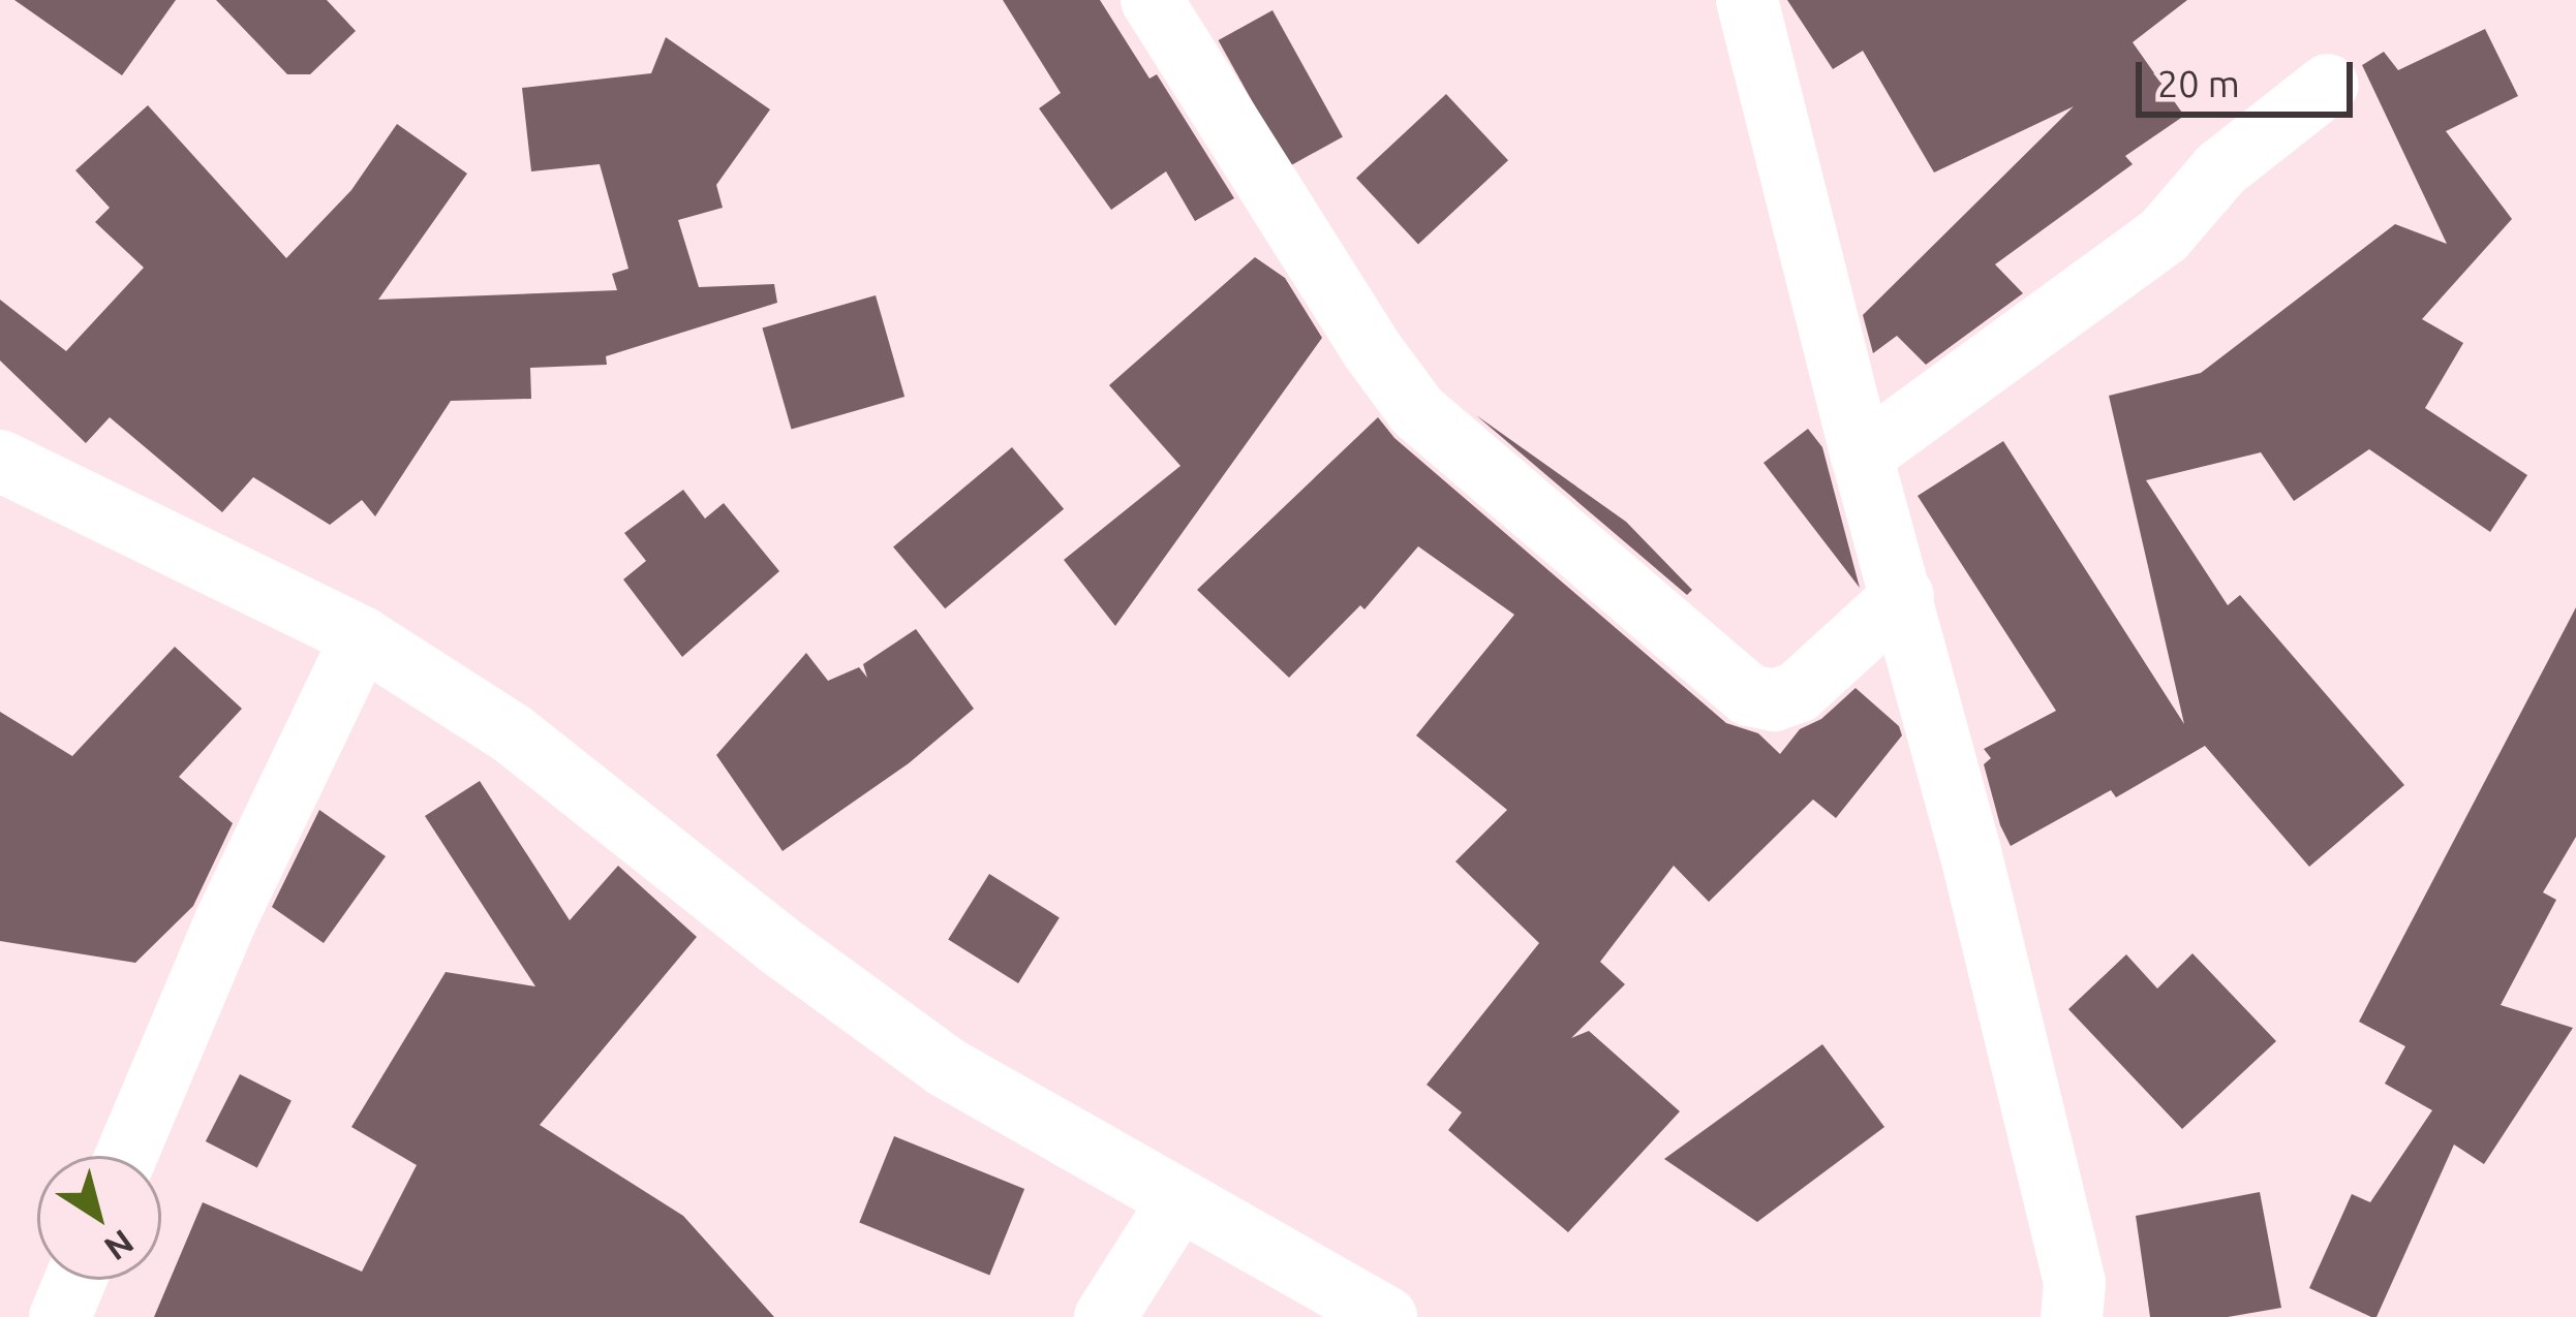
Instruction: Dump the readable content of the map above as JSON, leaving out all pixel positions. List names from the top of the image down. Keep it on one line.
{"scale_bar":"20 m","north":"bottom right"}
